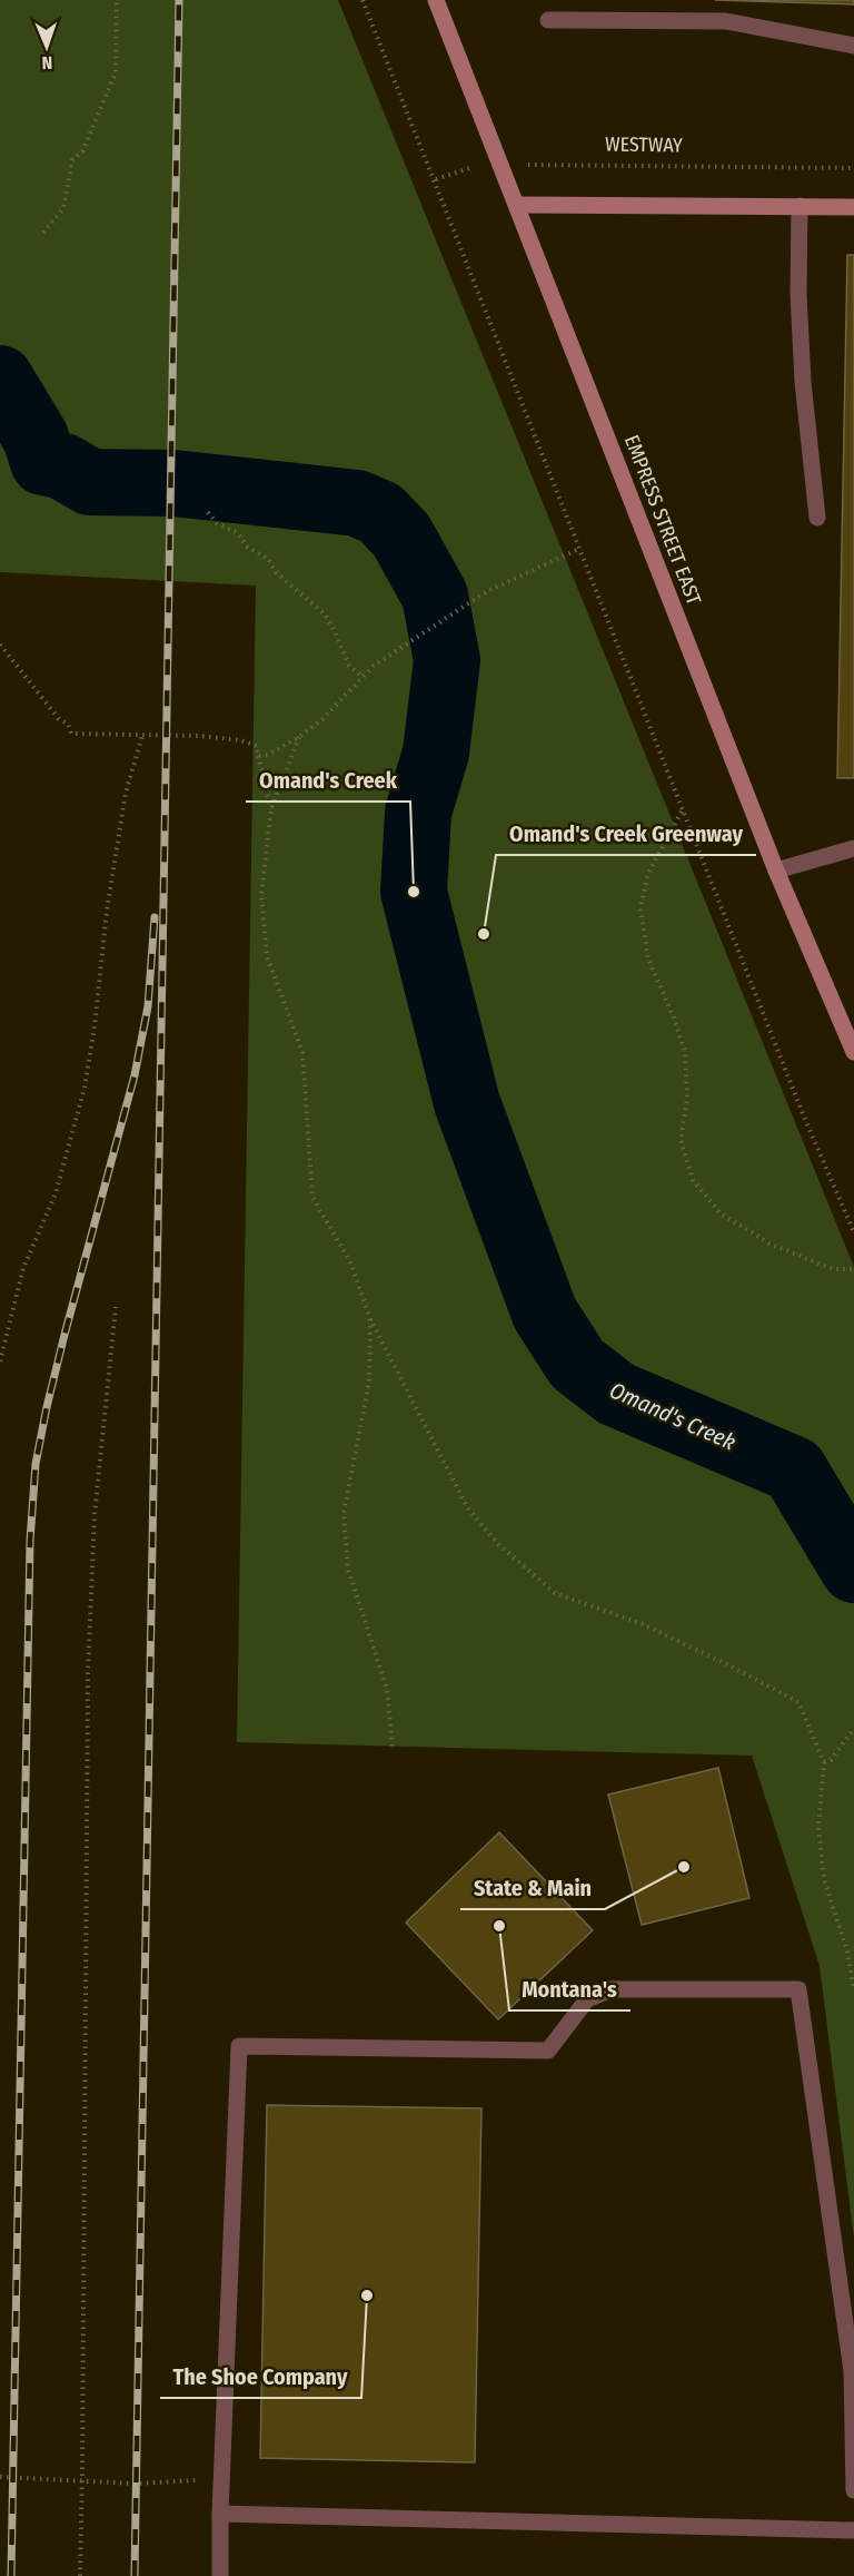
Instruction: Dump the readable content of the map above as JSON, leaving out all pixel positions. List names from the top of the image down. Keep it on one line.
{"streets":{"main road":["EMPRESS STREET EAST"],"path":["WESTWAY"]},"crossings":[["WESTWAY","EMPRESS STREET EAST"]],"water":["Omand's Creek"],"places":["Omand's Creek","Omand's Creek Greenway","State & Main","Montana's","The Shoe Company"],"north":"bottom"}
